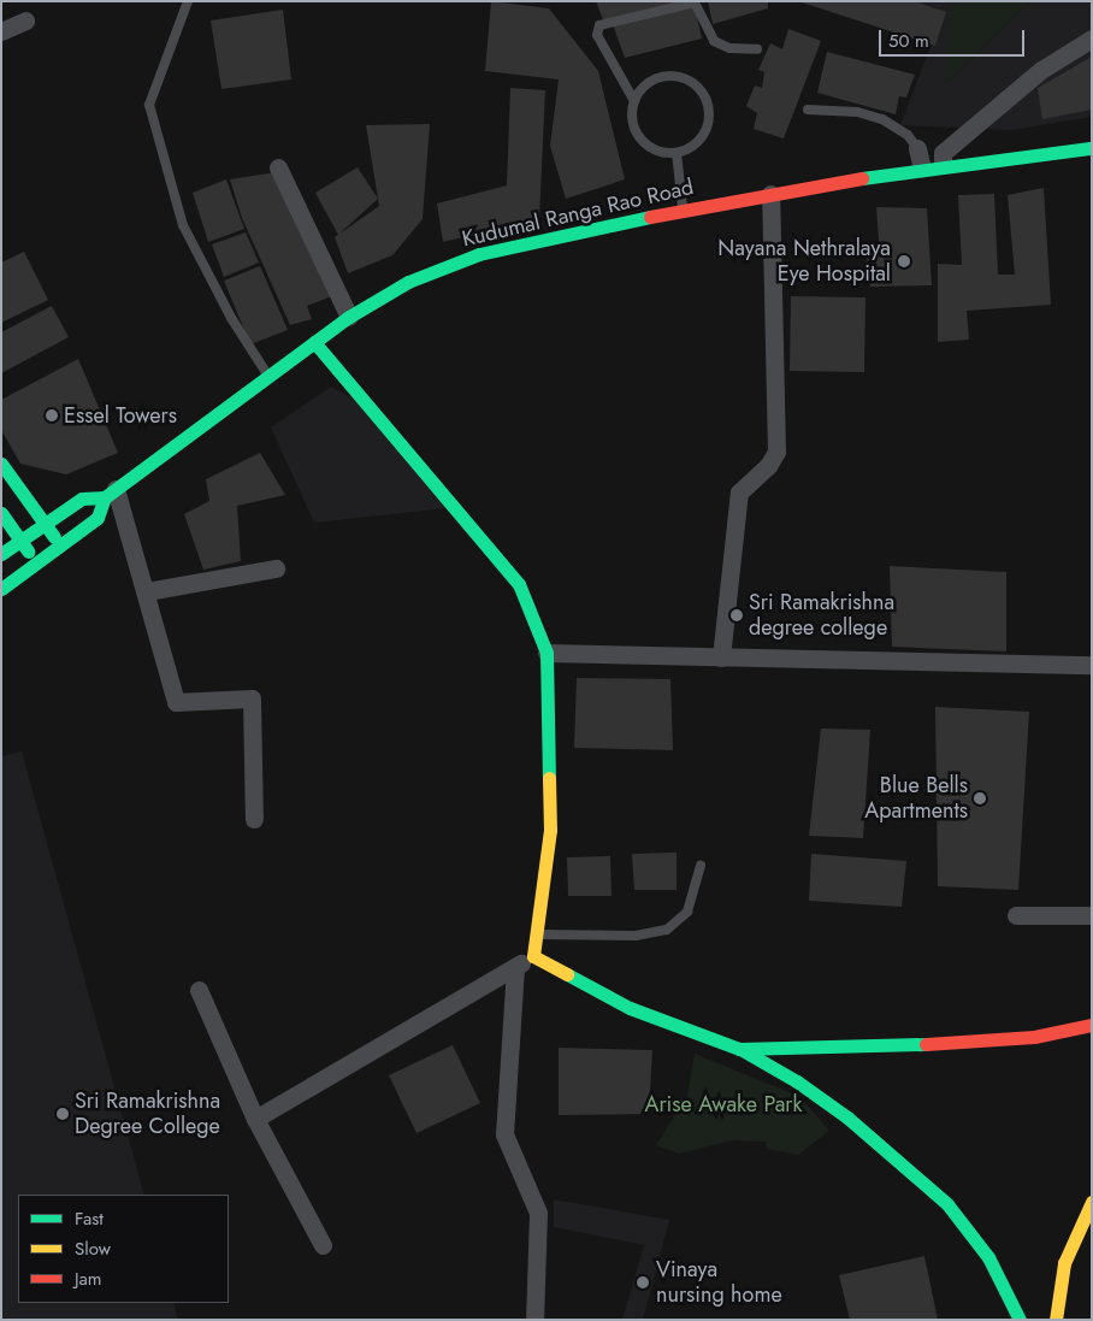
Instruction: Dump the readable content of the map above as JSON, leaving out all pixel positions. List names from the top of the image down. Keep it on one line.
{"streets":{"street":["Kudumal Ranga Rao Road"]},"parks":["Arise Awake Park"],"places":["Nayana Nethralaya Eye Hospital","Essel Towers","Sri Ramakrishna degree college","Blue Bells Apartments","Sri Ramakrishna Degree College","Vinaya nursing home"],"legend":["Fast","Slow","Jam"],"scale_bar":"50 m"}
